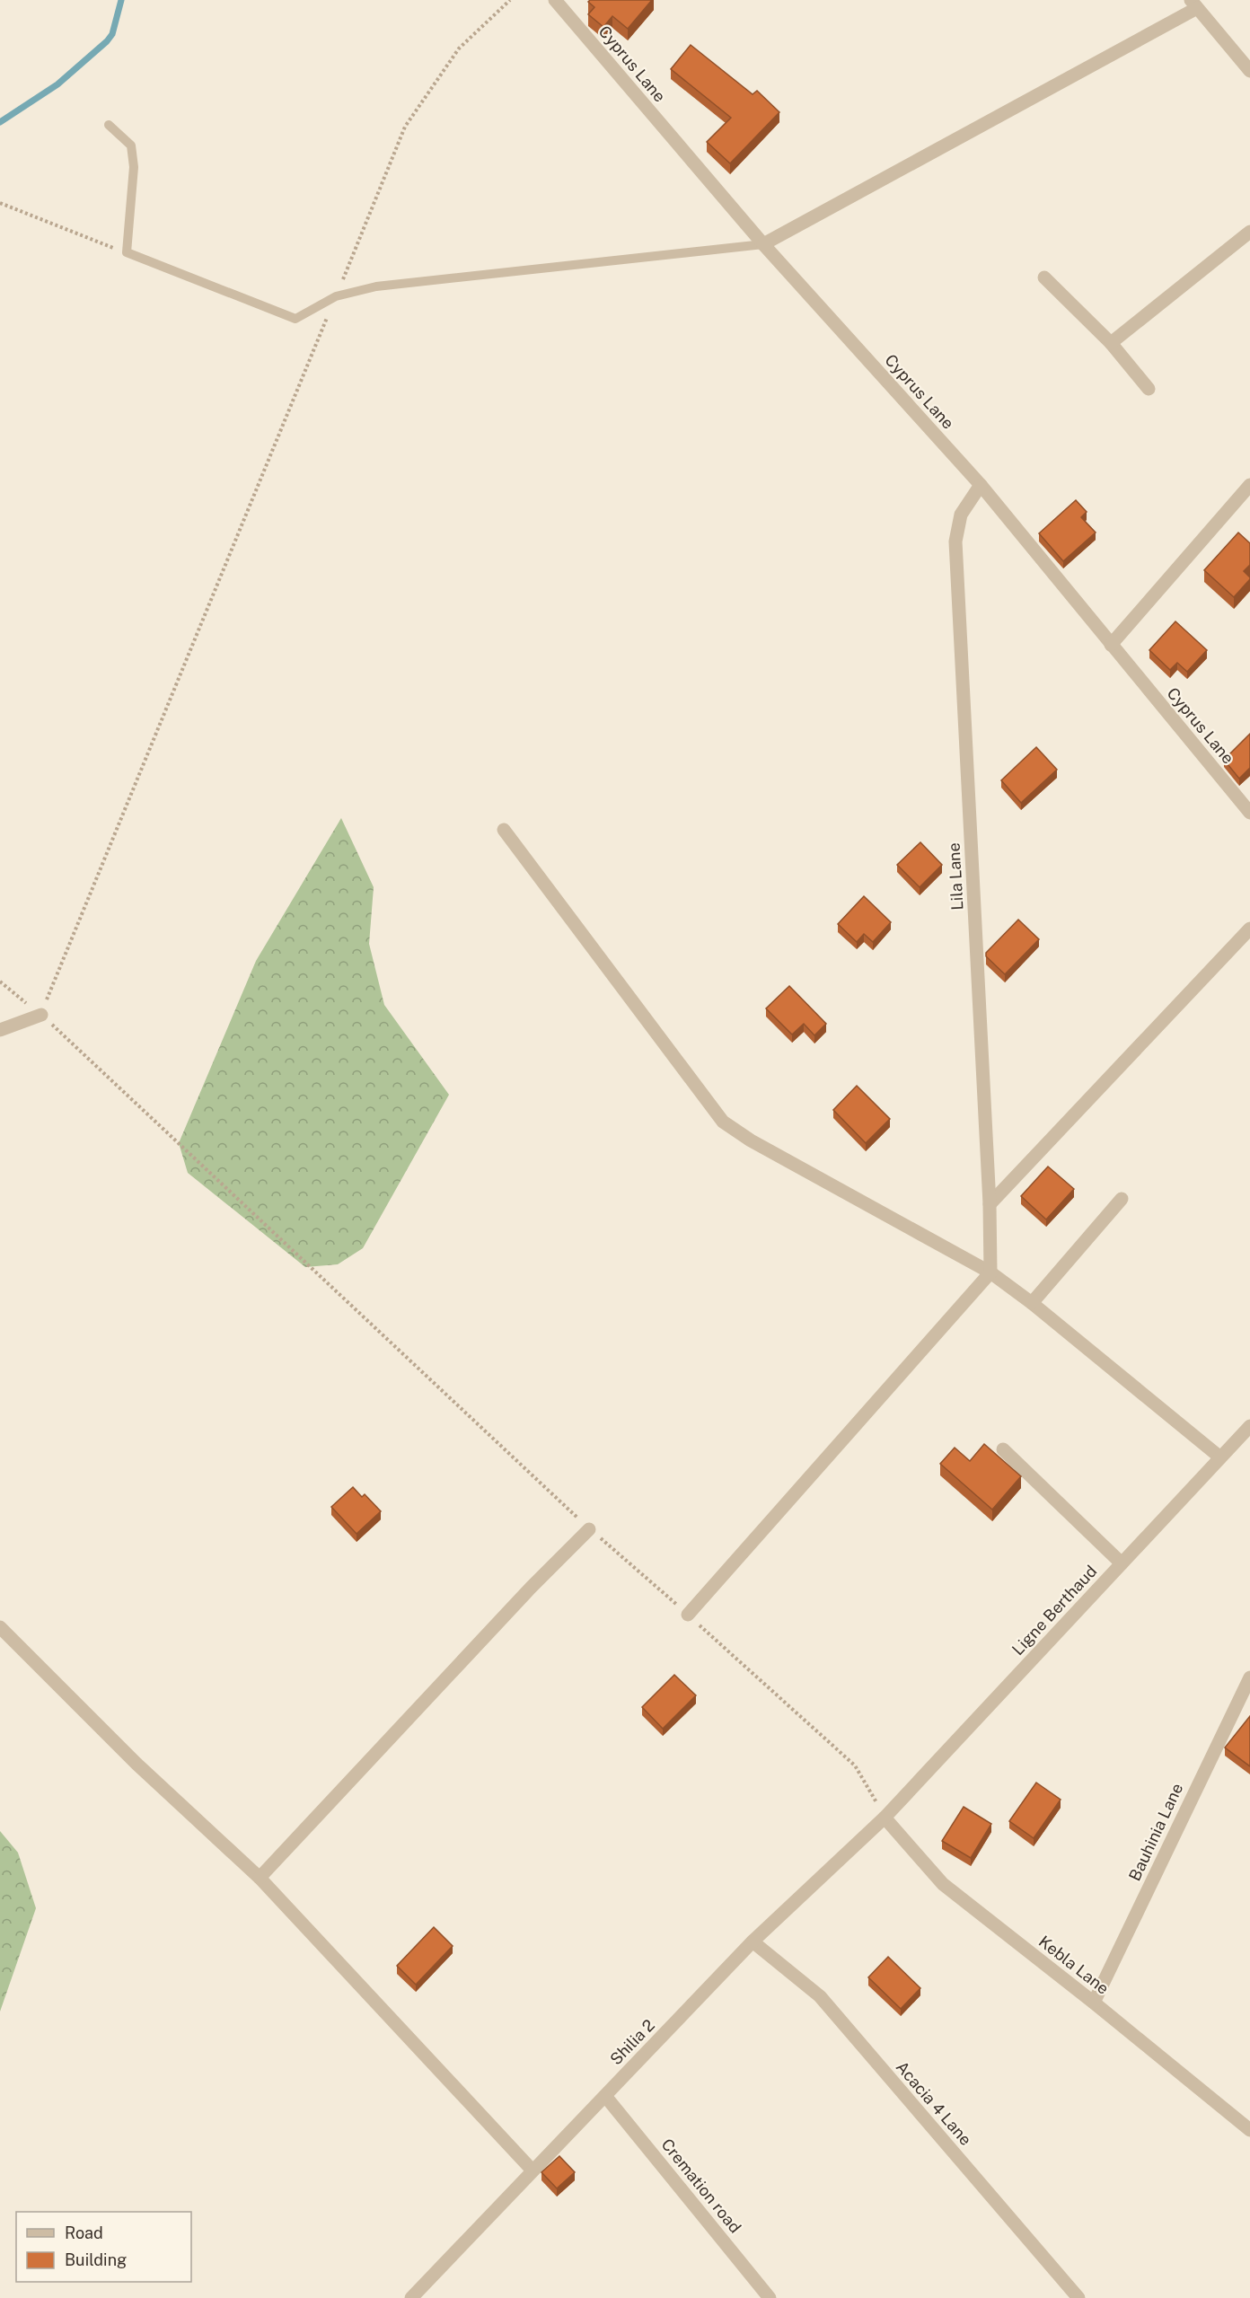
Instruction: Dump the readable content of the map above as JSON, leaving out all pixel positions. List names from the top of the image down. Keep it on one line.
{"streets":{"street":["Cyprus Lane","Lila Lane","Ligne Berthaud","Bauhinia Lane","Kebla Lane","Shilia 2","Acacia 4 Lane","Cremation road"]},"crossings":[["Cyprus Lane","Lila Lane"],["Ligne Berthaud","Kebla Lane"],["Ligne Berthaud","Shilia 2"],["Bauhinia Lane","Kebla Lane"],["Kebla Lane","Shilia 2"],["Shilia 2","Acacia 4 Lane"],["Shilia 2","Cremation road"]],"legend":["Road","Building"]}
